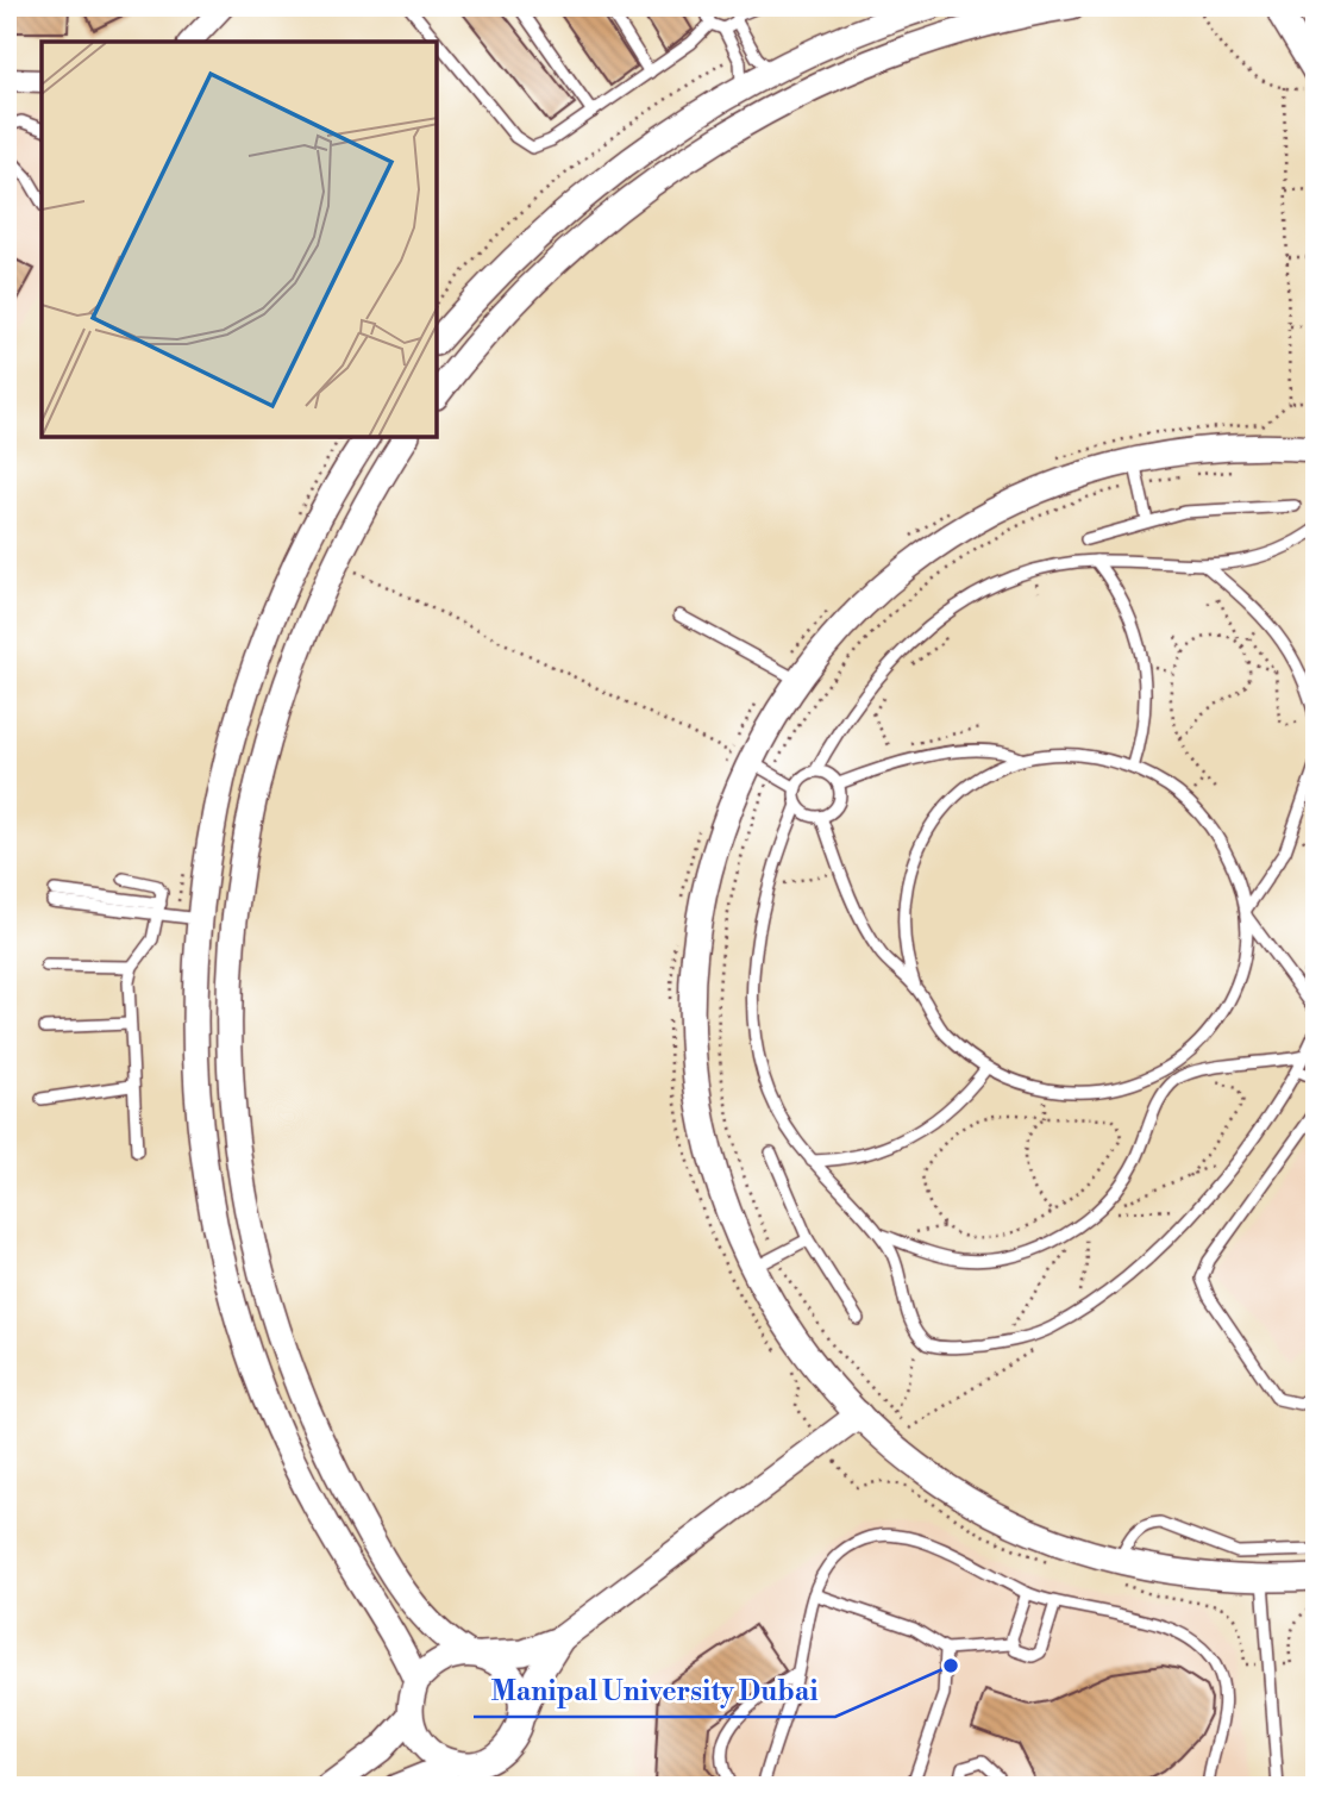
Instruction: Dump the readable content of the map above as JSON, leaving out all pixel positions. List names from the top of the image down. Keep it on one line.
{"places":["Manipal University Dubai"]}
